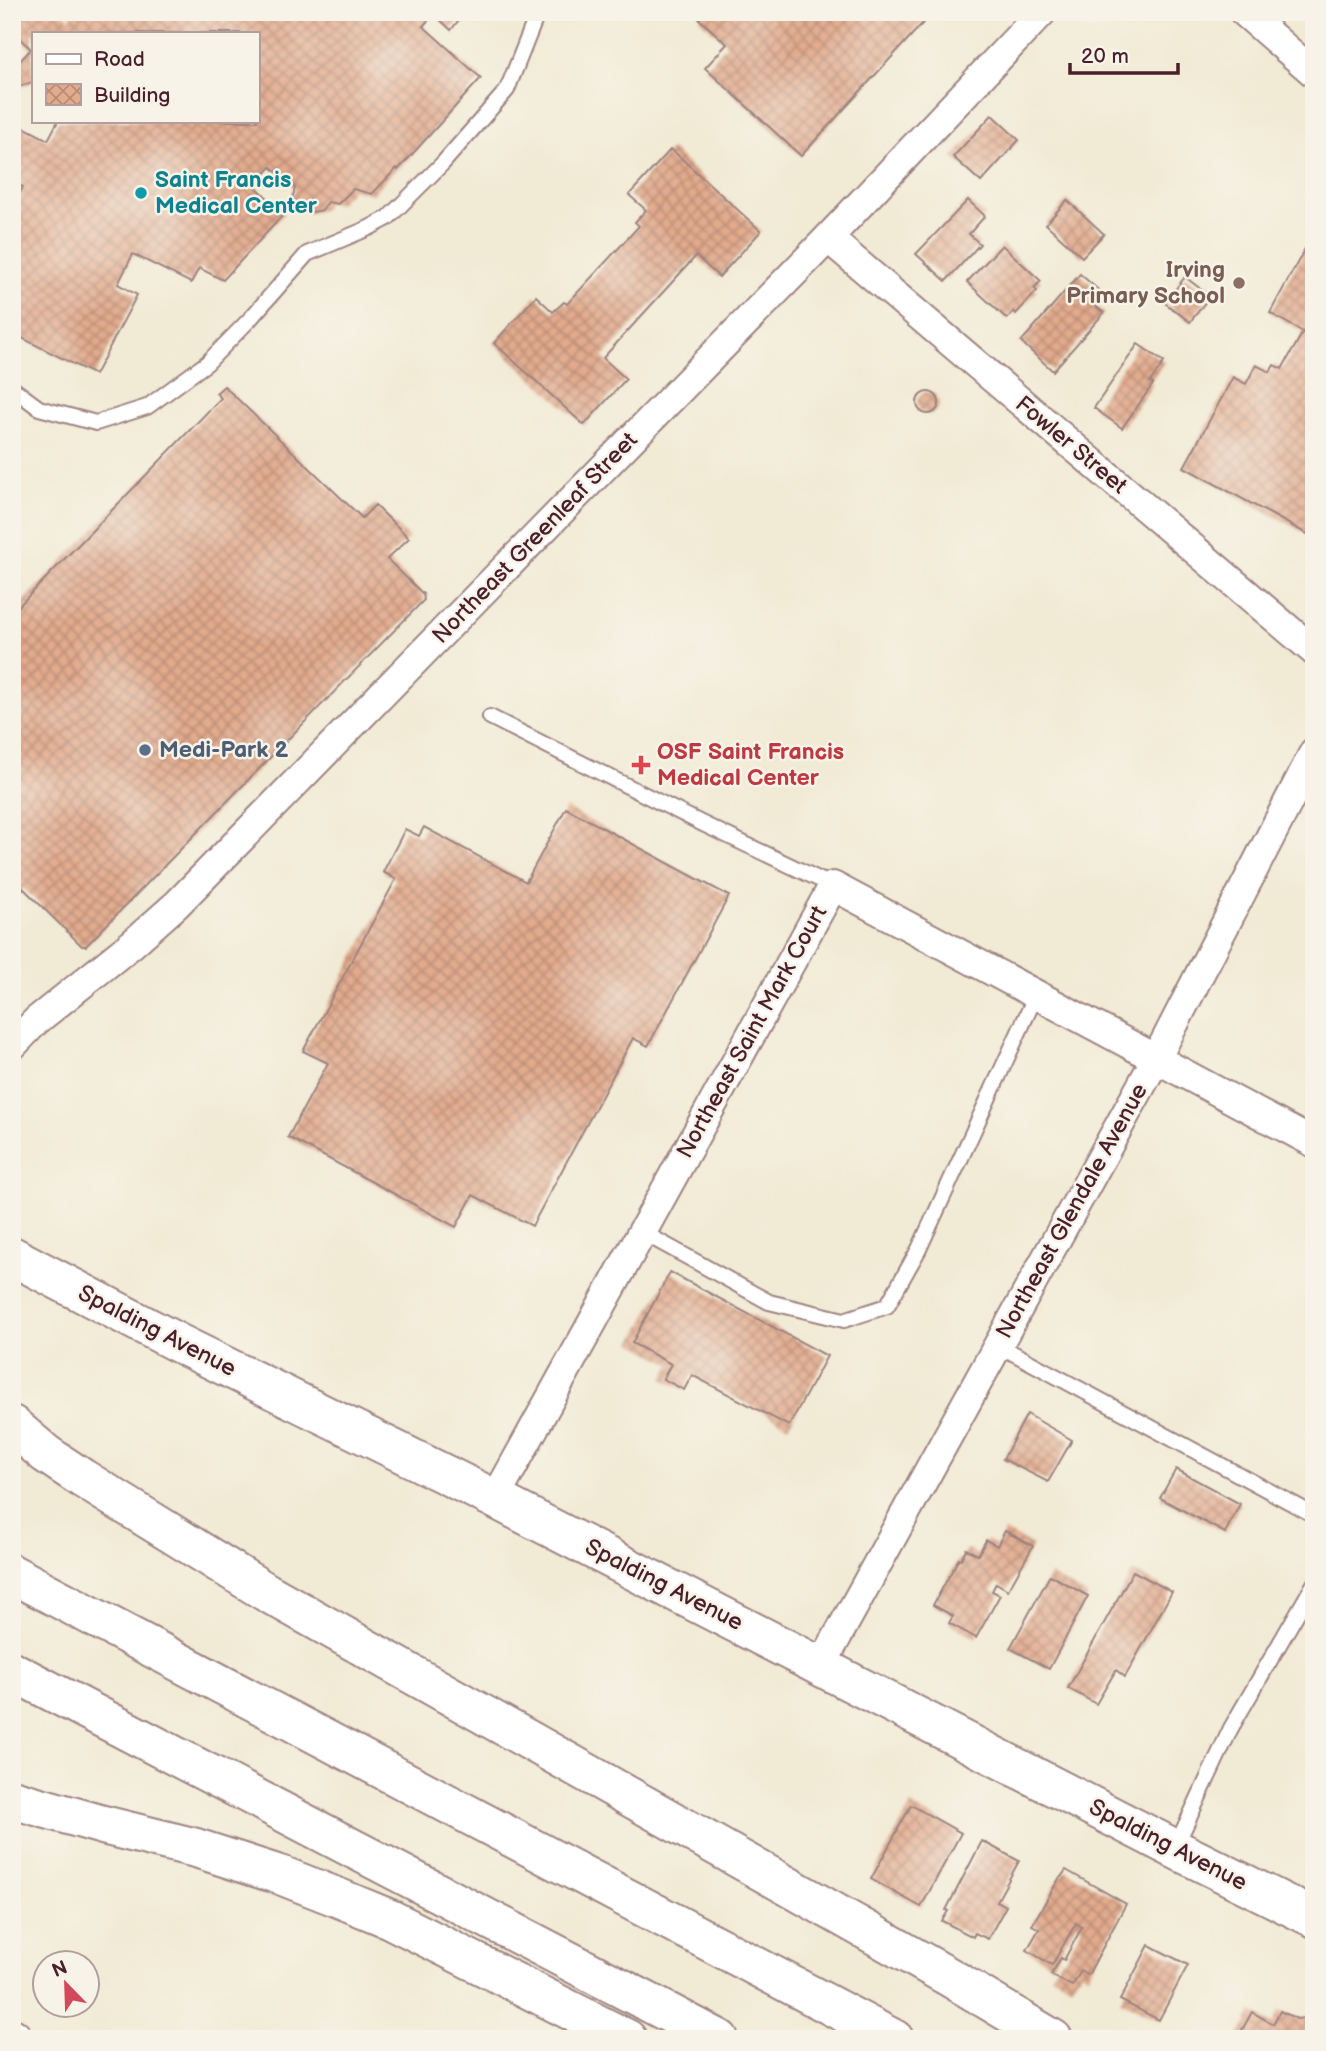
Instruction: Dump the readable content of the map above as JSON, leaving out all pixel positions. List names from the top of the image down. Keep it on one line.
{"streets":{"main road":["Spalding Avenue"],"street":["Fowler Street","Northeast Greenleaf Street","Northeast Saint Mark Court","Northeast Glendale Avenue"]},"crossings":[["Fowler Street","Northeast Greenleaf Street"],["Northeast Saint Mark Court","Northeast Glendale Avenue"],["Northeast Saint Mark Court","Spalding Avenue"],["Northeast Glendale Avenue","Spalding Avenue"]],"places":{"other":["Saint Francis Medical Center","Irving Primary School","Medi-Park 2"],"health":["OSF Saint Francis Medical Center"]},"legend":["Road","Building"],"scale_bar":"20 m","north":"top left"}
